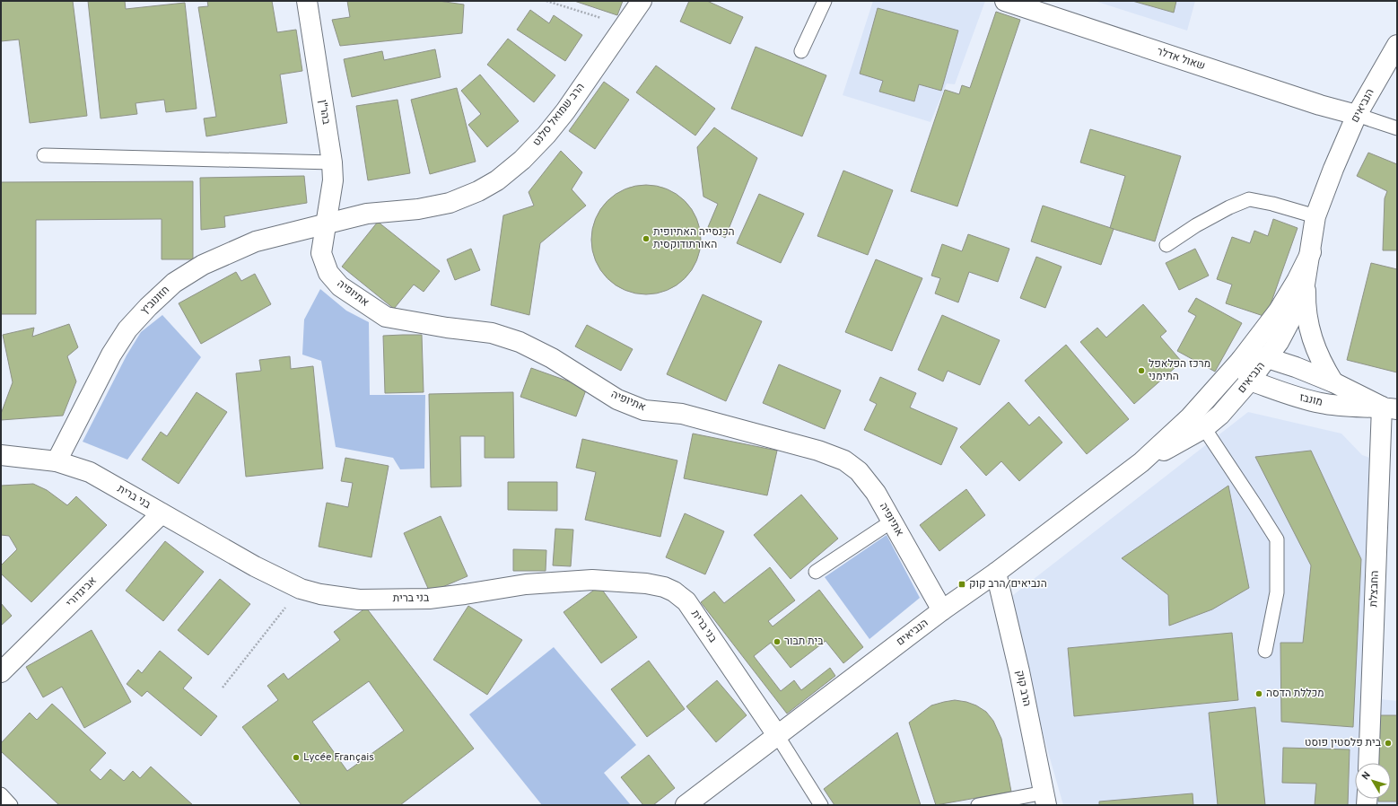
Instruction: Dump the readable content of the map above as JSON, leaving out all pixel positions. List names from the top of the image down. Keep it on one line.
{"streets":{"street":["שאול אדלר","הנביאים","בהר\"ן","הרב שמואל סלנט","אתיופיה","חזונוביץ","מונבז","בני ברית","החבצלת","אביגדורי","הרב קוק"]},"crossings":[["שאול אדלר","הנביאים"],["הנביאים","אתיופיה"],["הנביאים","מונבז"],["הנביאים","בני ברית"],["הנביאים","הרב קוק"],["בהר\"ן","הרב שמואל סלנט"],["בהר\"ן","אתיופיה"],["בהר\"ן","חזונוביץ"],["הרב שמואל סלנט","אתיופיה"],["הרב שמואל סלנט","חזונוביץ"],["אתיופיה","חזונוביץ"],["חזונוביץ","בני ברית"],["מונבז","החבצלת"],["בני ברית","אביגדורי"]],"places":{"other":["הכנסייה האתיופית האורתודוקסית","מרכז הפלאפל התימני","בית תבור","מכללת הדסה","בית פלסטין פוסט","Lycée Français"],"transit":["הנביאים/הרב קוק"]},"north":"top left"}
